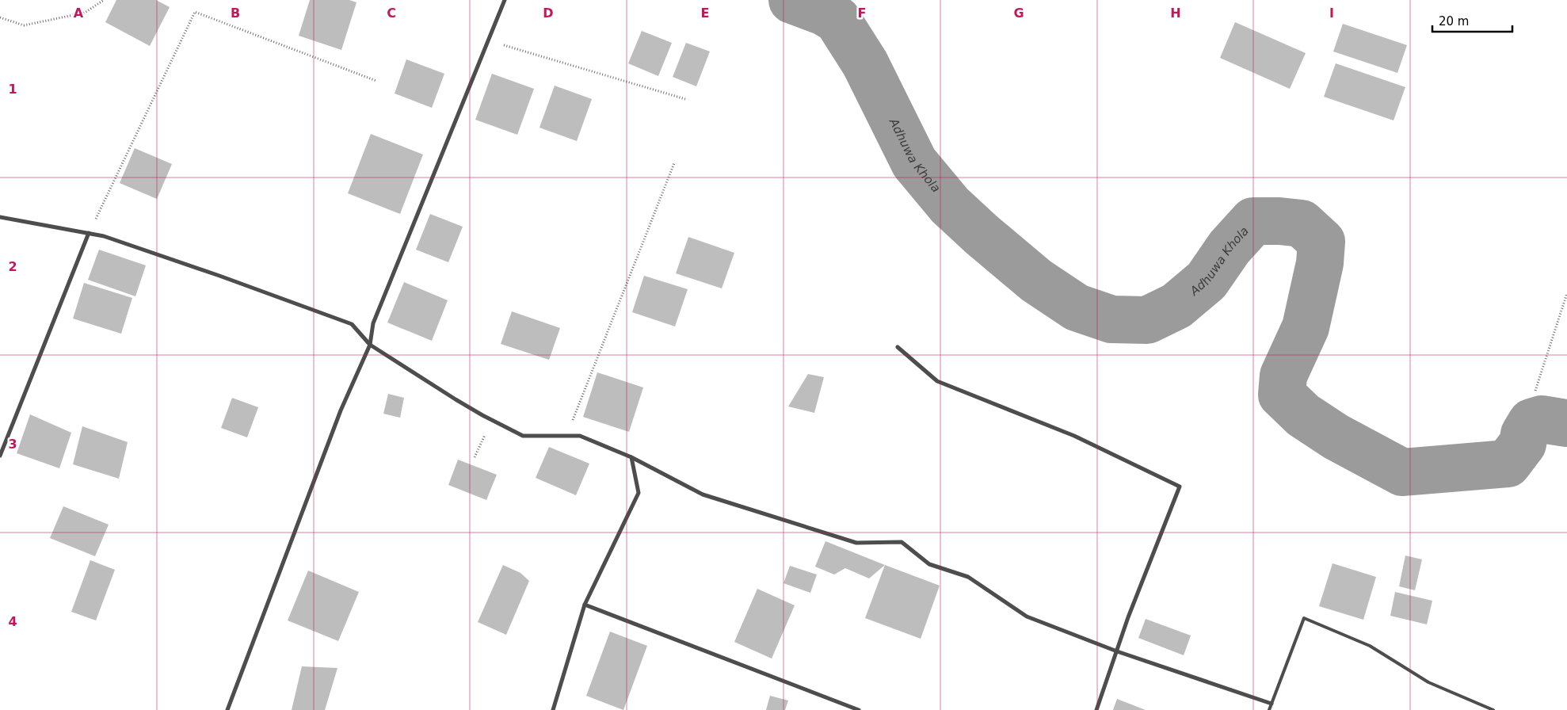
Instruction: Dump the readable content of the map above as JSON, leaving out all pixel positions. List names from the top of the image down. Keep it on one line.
{"water":["Adhuwa Khola"],"scale_bar":"20 m","grid":{"columns":["A","B","C","D","E","F","G","H","I"],"rows":["1","2","3","4"]}}
